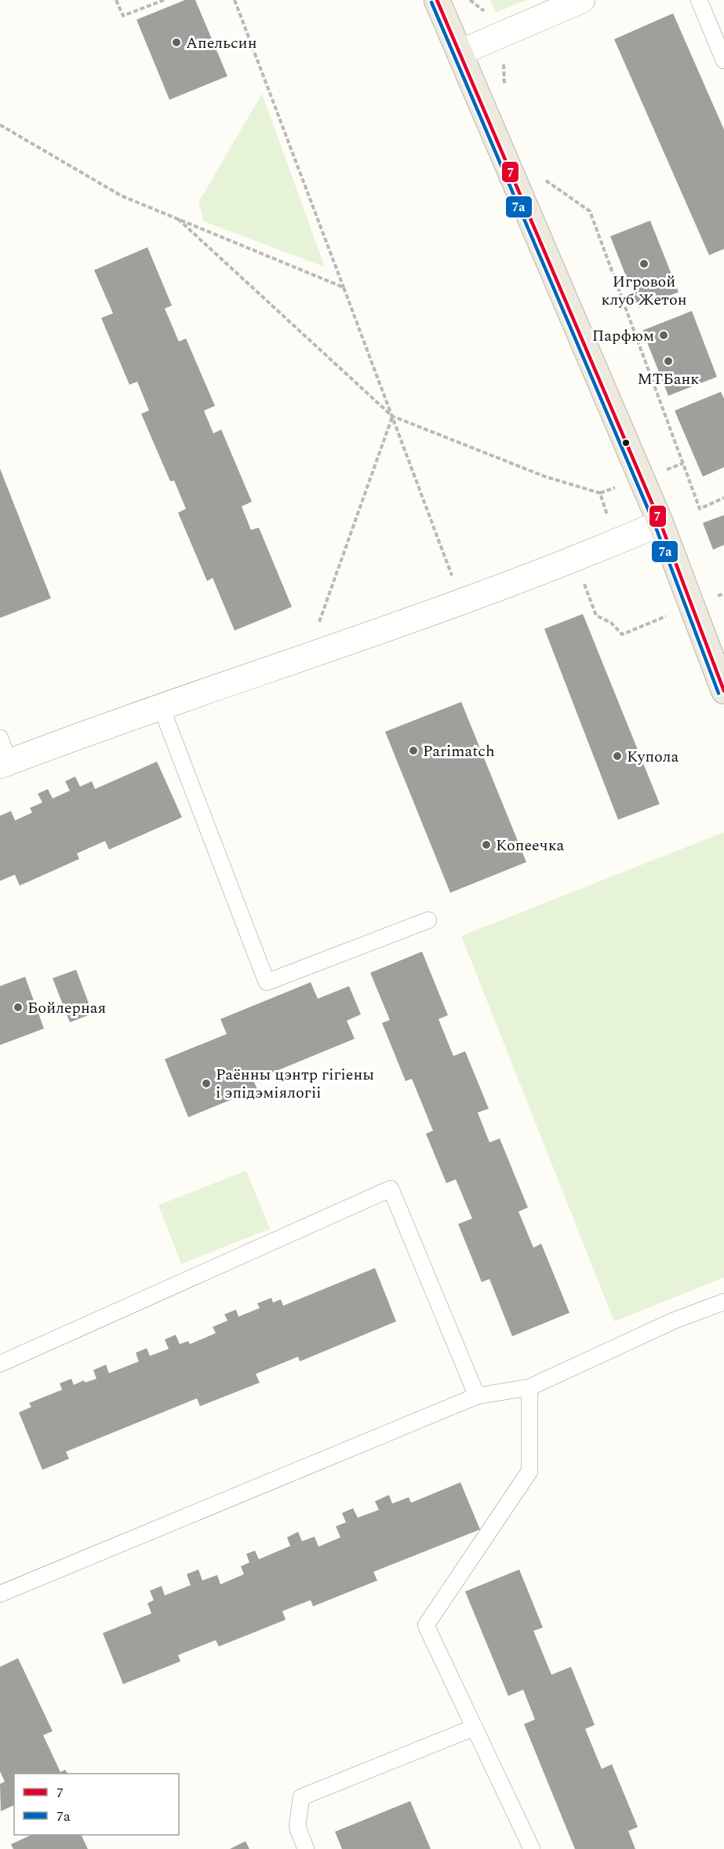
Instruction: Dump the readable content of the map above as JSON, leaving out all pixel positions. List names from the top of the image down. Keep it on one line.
{"places":["Апельсин","Игровой клуб Жетон","Парфюм","МТБанк","Parimatch","Купола","Копеечка","Бойлерная","Раённы цэнтр гігіены і эпідэміялогіі"],"lines":["transit line 7","transit line 7а"],"legend":["7","7а"]}
